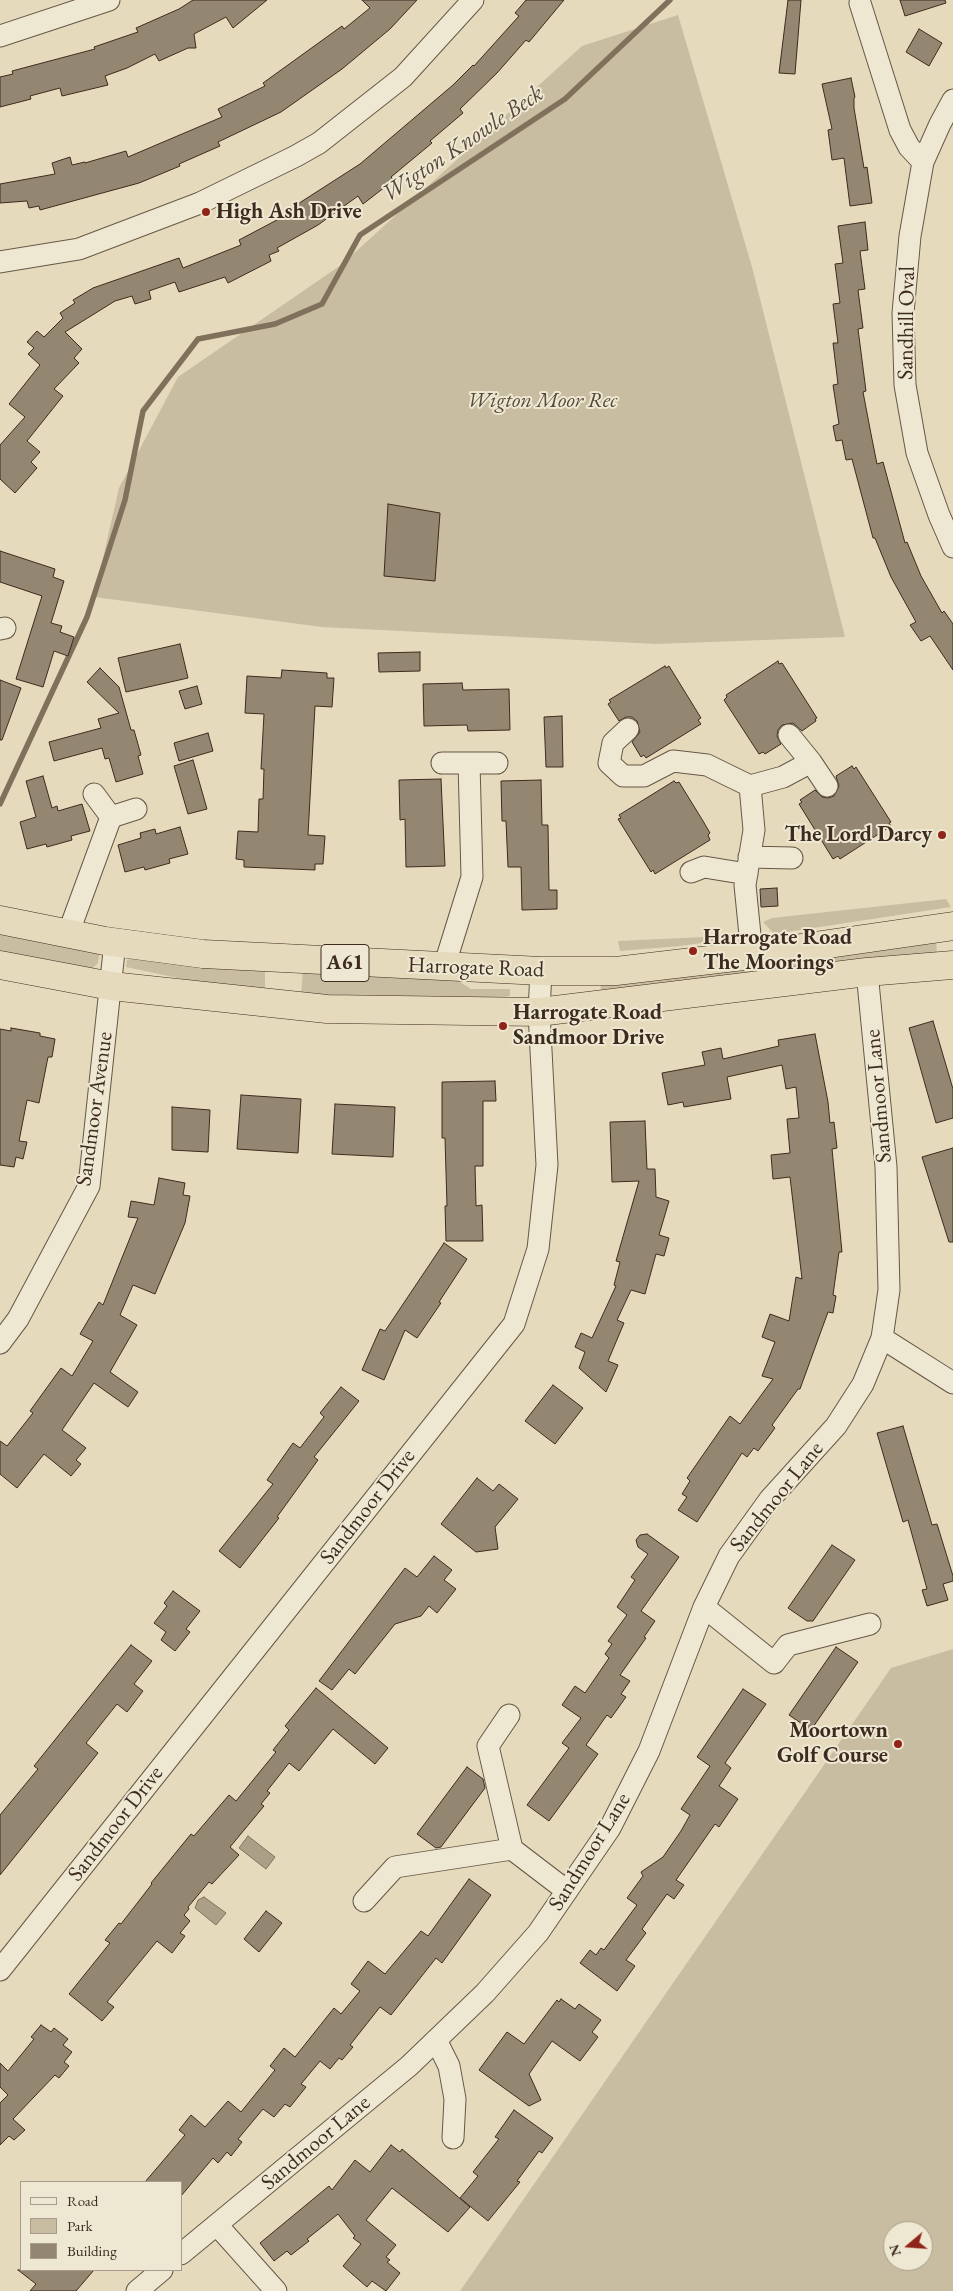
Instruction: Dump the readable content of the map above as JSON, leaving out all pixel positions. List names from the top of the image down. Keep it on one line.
{"streets":{"highway":["A61","Harrogate Road"],"street":["Sandhill Oval","Sandmoor Lane","Sandmoor Avenue","Sandmoor Drive"]},"crossings":[["Harrogate Road","Sandmoor Lane"],["Harrogate Road","Sandmoor Avenue"],["Harrogate Road","Sandmoor Drive"]],"water":["Wigton Knowle Beck"],"parks":["Wigton Moor Rec"],"places":["High Ash Drive","The Lord Darcy","Harrogate Road The Moorings","Harrogate Road Sandmoor Drive","Moortown Golf Course"],"legend":["Road","Park","Building"],"north":"left"}
